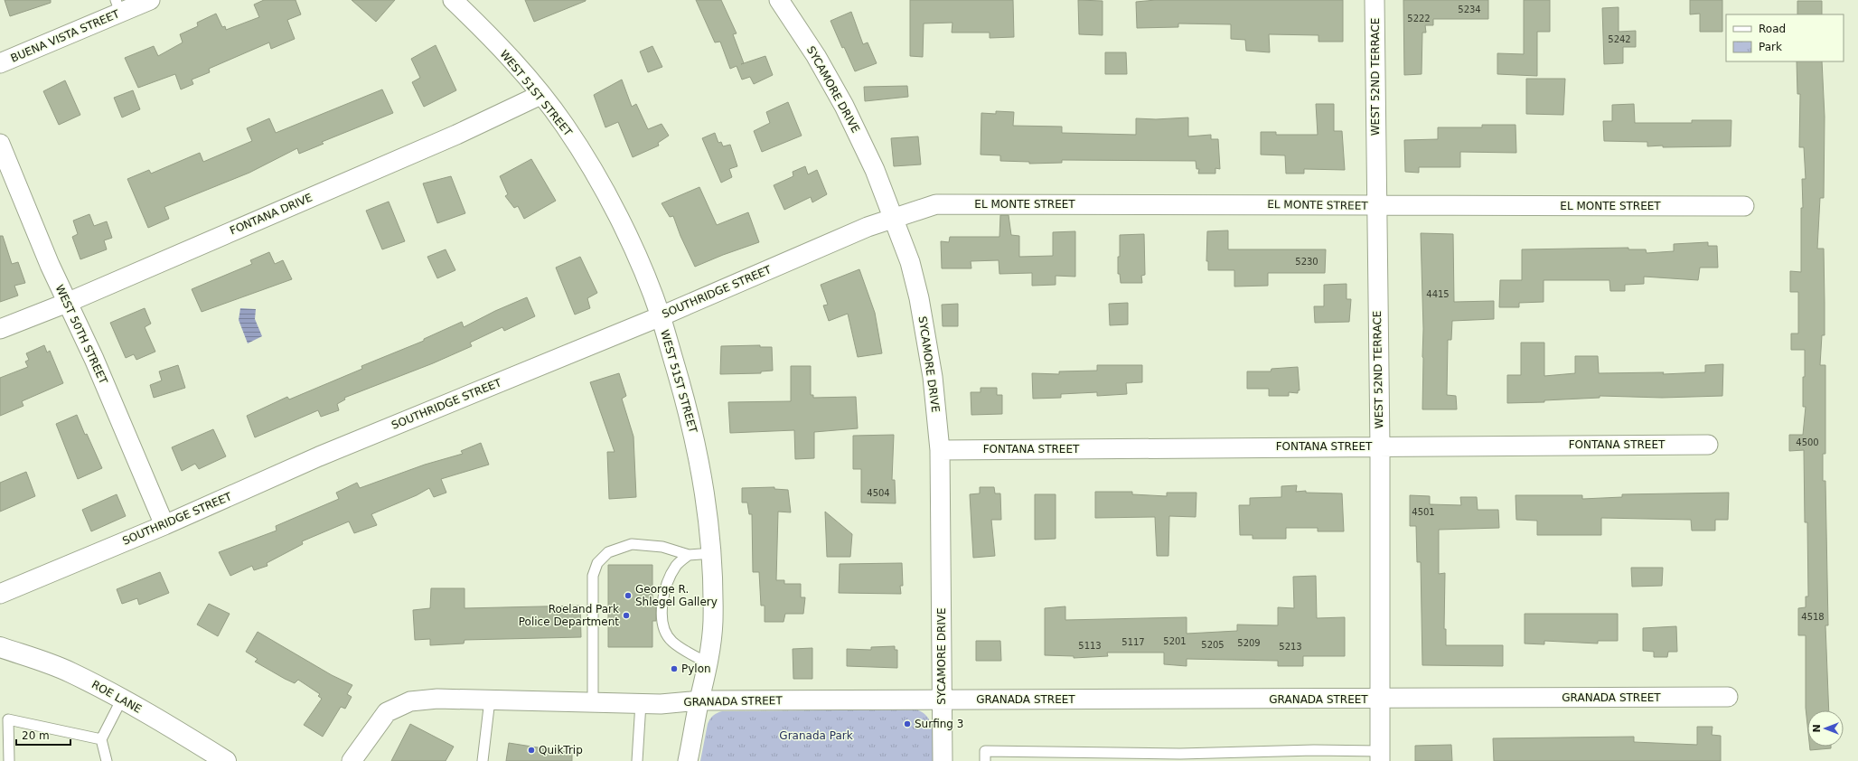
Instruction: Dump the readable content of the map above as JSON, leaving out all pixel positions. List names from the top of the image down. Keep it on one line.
{"streets":{"street":["BUENA VISTA STREET","WEST 52ND TERRACE","SYCAMORE DRIVE","WEST 51ST STREET","EL MONTE STREET","FONTANA DRIVE","SOUTHRIDGE STREET","WEST 50TH STREET","FONTANA STREET","ROE LANE","GRANADA STREET"]},"crossings":[["WEST 52ND TERRACE","EL MONTE STREET"],["WEST 52ND TERRACE","FONTANA STREET"],["WEST 52ND TERRACE","GRANADA STREET"],["SYCAMORE DRIVE","EL MONTE STREET"],["SYCAMORE DRIVE","SOUTHRIDGE STREET"],["SYCAMORE DRIVE","FONTANA STREET"],["SYCAMORE DRIVE","GRANADA STREET"],["WEST 51ST STREET","FONTANA DRIVE"],["WEST 51ST STREET","SOUTHRIDGE STREET"],["WEST 51ST STREET","GRANADA STREET"],["EL MONTE STREET","SOUTHRIDGE STREET"],["FONTANA DRIVE","WEST 50TH STREET"],["SOUTHRIDGE STREET","WEST 50TH STREET"]],"parks":["Granada Park"],"places":["George R. Shlegel Gallery","Roeland Park Police Department","Pylon","Surfing 3","QuikTrip"],"house_numbers":["5234","5222","5242","5230","4415","4500","4504","4501","4518","5201","5117","5209","5205","5113","5213"],"legend":["Road","Park"],"scale_bar":"20 m","north":"left"}
